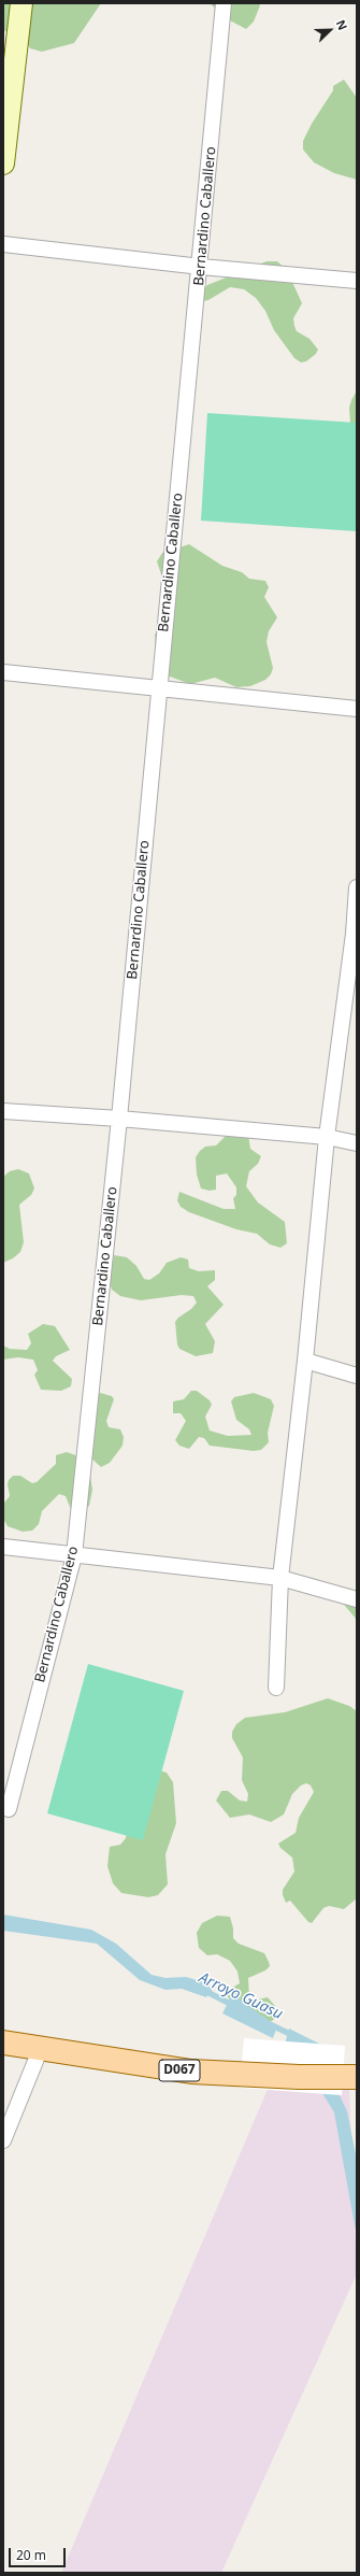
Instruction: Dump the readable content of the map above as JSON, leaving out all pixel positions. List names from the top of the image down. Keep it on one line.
{"streets":{"main road":["D067"],"street":["Bernardino Caballero"]},"water":["Arroyo Guasu"],"scale_bar":"20 m","north":"top right"}
